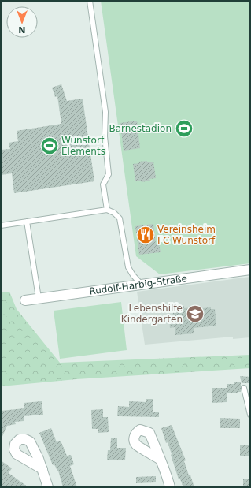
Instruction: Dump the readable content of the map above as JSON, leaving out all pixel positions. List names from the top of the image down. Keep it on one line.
{"streets":{"street":["Rudolf-Harbig-Straße"]},"places":{"sports":["Barnestadion","Wunstorf Elements"],"restaurant":["Vereinsheim FC Wunstorf"],"school or university":["Lebenshilfe Kindergarten"]},"north":"bottom"}
